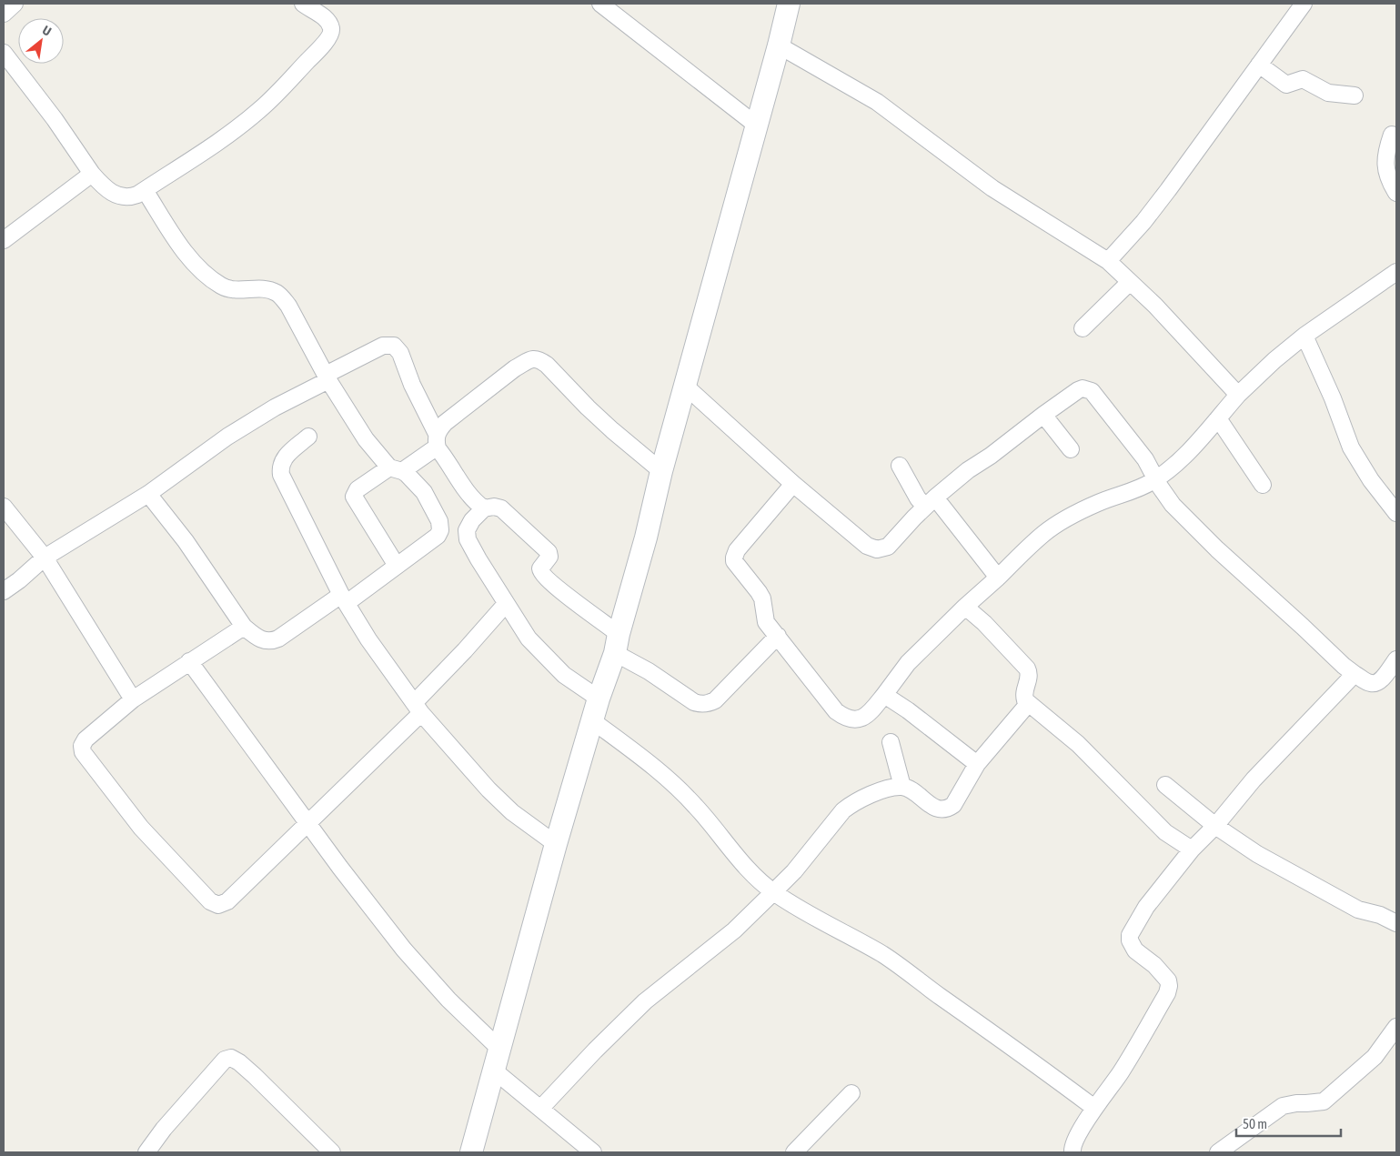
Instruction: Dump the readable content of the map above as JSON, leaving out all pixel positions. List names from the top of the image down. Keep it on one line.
{"scale_bar":"50 m","north":"top right"}
